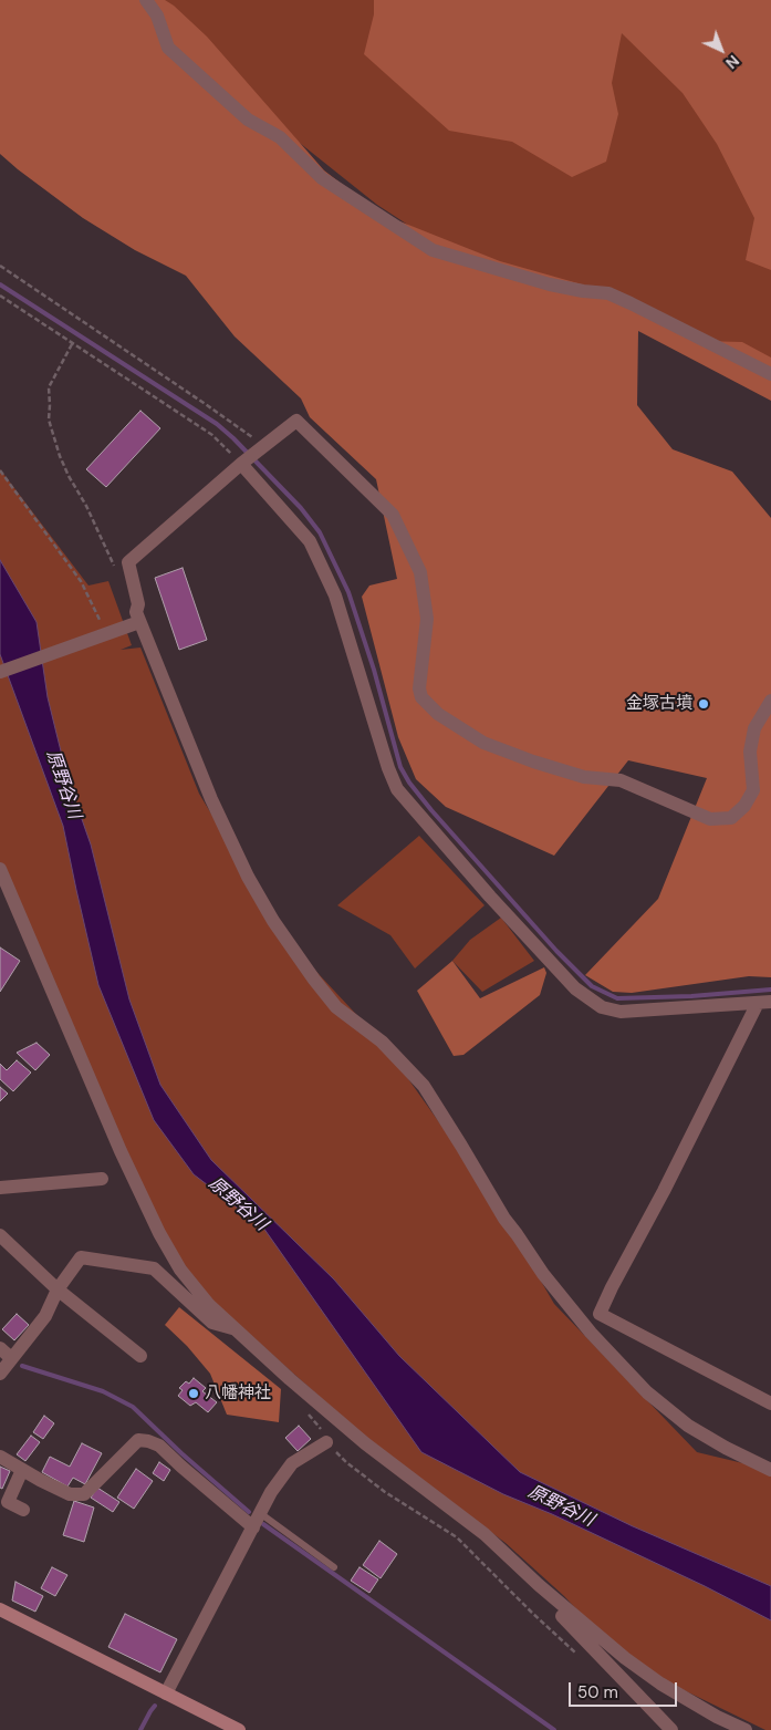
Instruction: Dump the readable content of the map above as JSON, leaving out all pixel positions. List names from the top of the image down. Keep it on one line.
{"water":["原野谷川"],"places":["金塚古墳","八幡神社"],"scale_bar":"50 m","north":"bottom right"}
